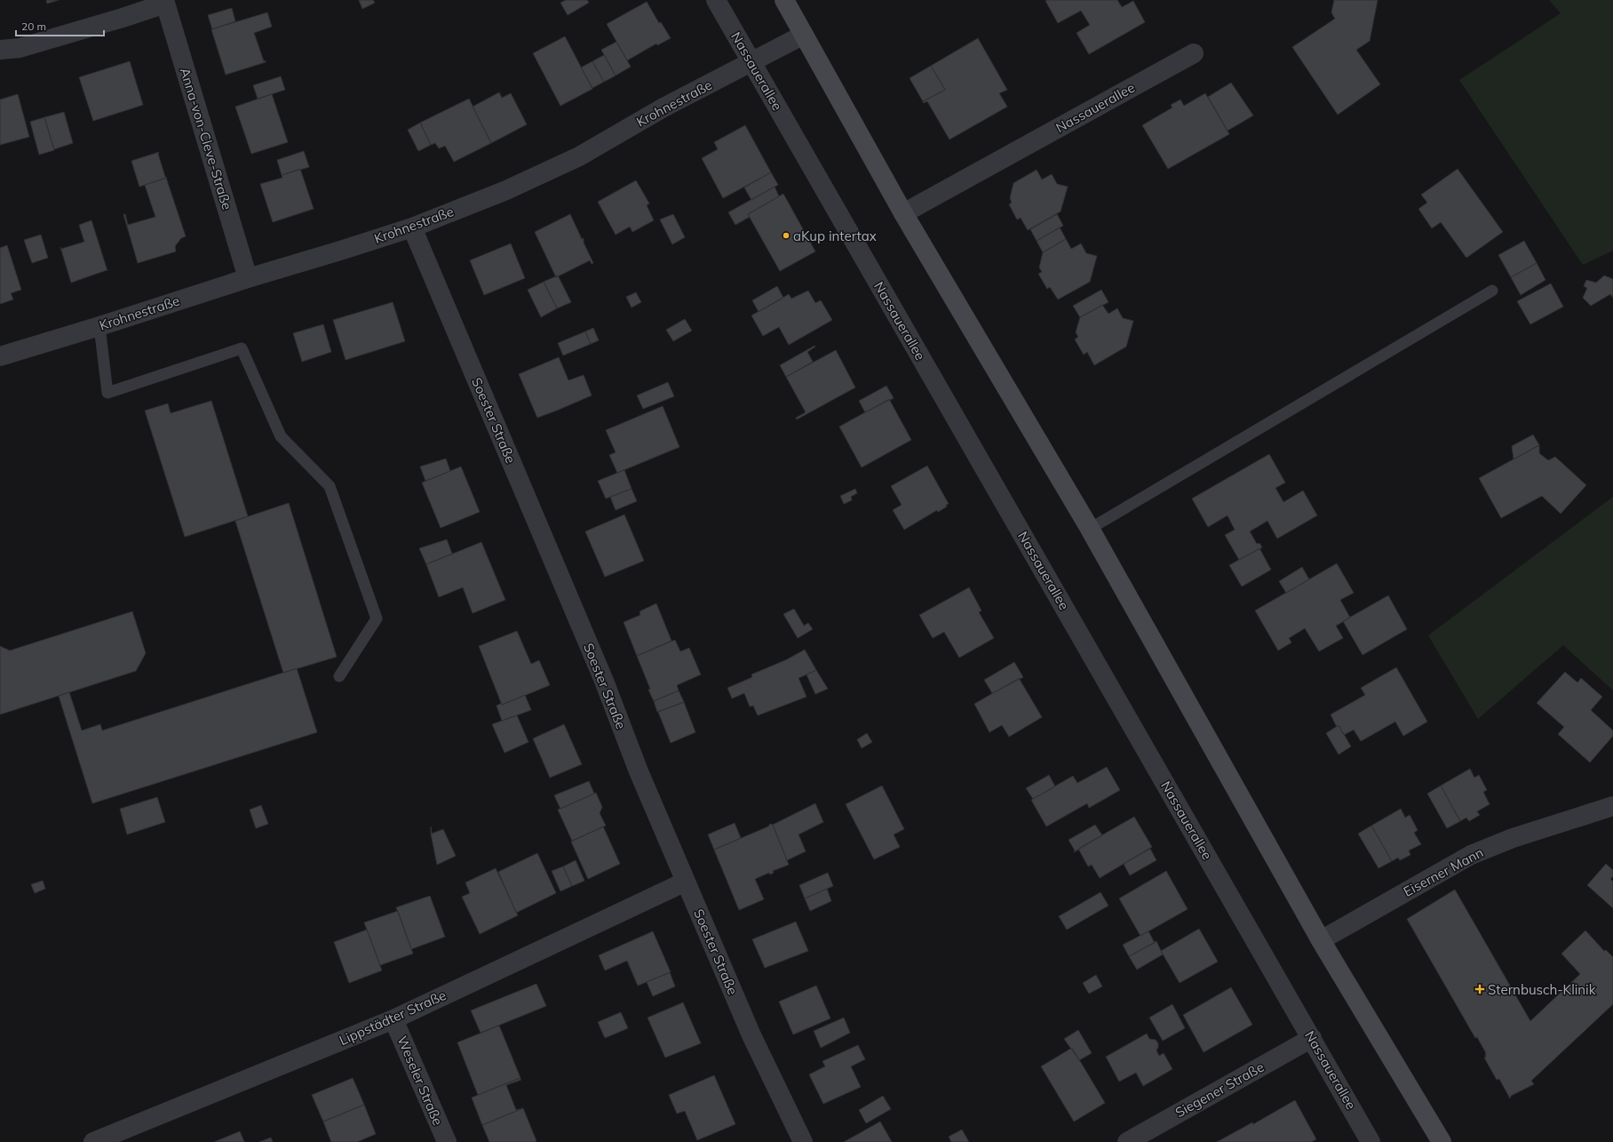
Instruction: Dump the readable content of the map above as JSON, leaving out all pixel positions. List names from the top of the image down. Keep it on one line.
{"streets":{"street":["Nassauerallee","Krohnestraße","Anna-von-Cleve-Straße","Soester Straße","Eiserner Mann","Lippstädter Straße","Weseler Straße","Siegener Straße"]},"crossings":[["Nassauerallee","Krohnestraße"],["Nassauerallee","Siegener Straße"],["Krohnestraße","Anna-von-Cleve-Straße"],["Krohnestraße","Soester Straße"],["Soester Straße","Lippstädter Straße"],["Lippstädter Straße","Weseler Straße"]],"places":{"other":["aKup intertax"],"health":["Sternbusch-Klinik"]},"scale_bar":"20 m"}
